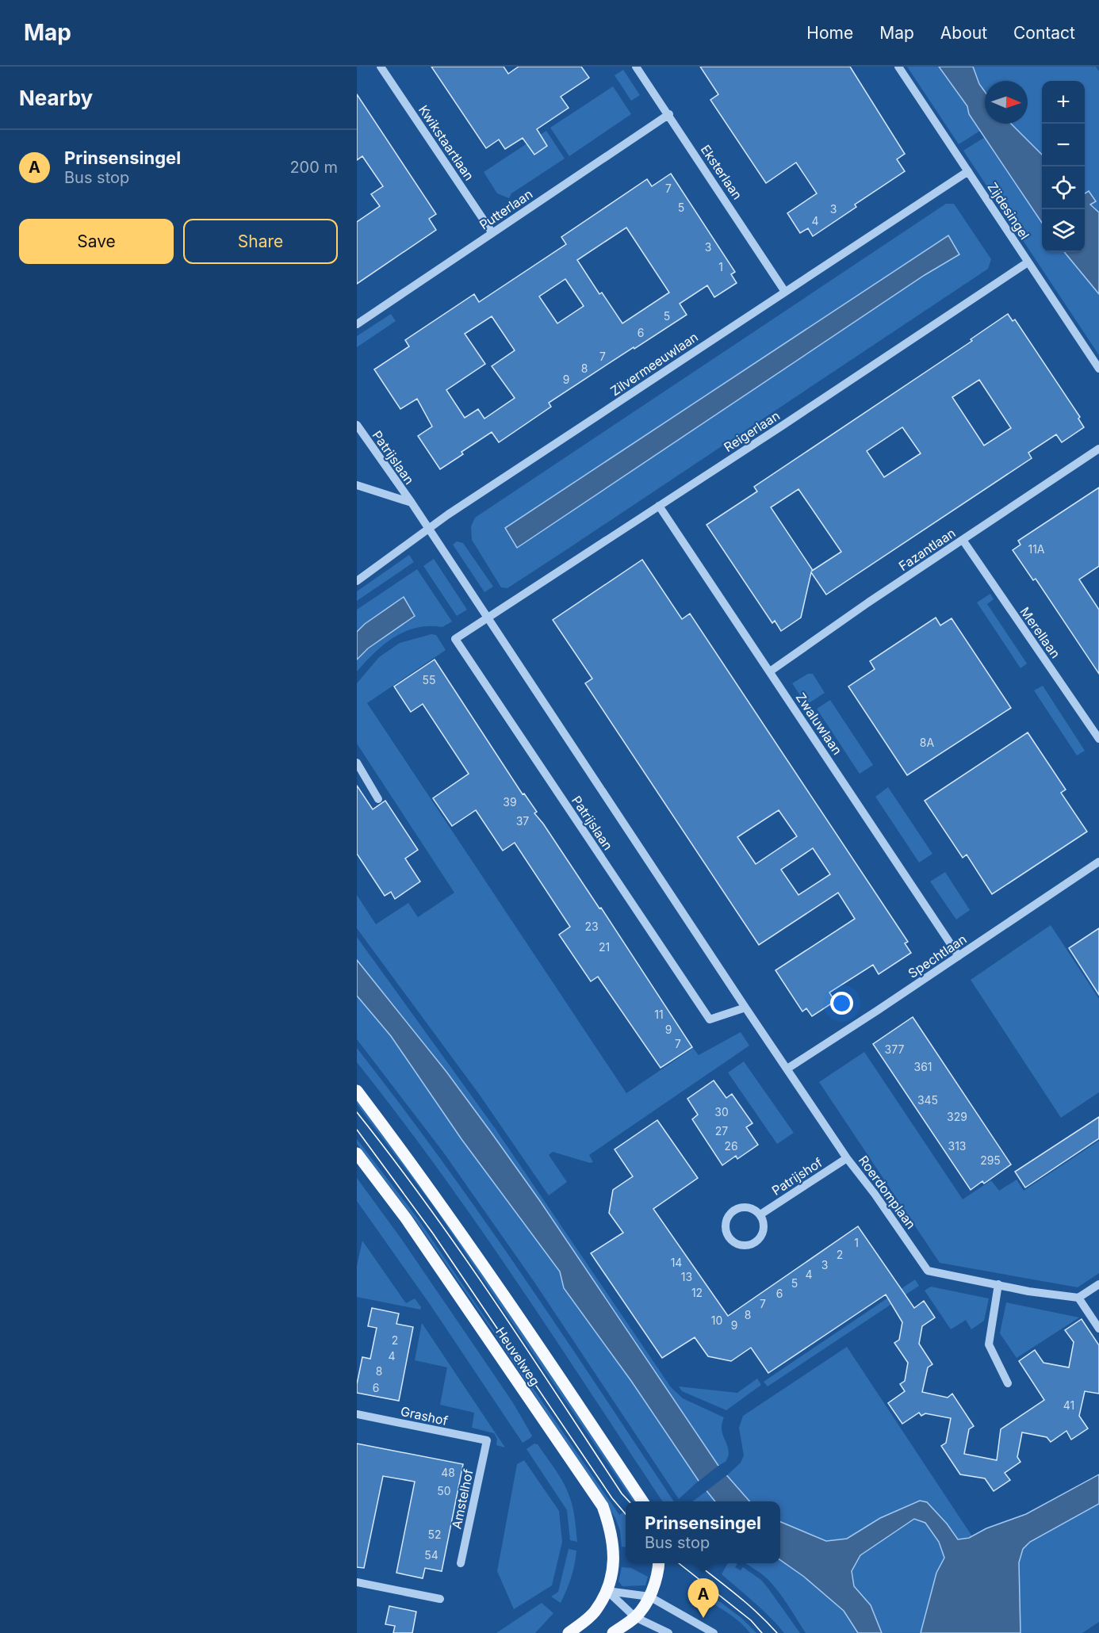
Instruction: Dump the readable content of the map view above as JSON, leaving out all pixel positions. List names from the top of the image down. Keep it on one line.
{"streets":{"main road":["Heuvelweg"],"street":["Kwikstaartlaan","Eksterlaan","Putterlaan","Zijdesingel","Zilvermeeuwlaan","Reigerlaan","Patrijslaan","Fazantlaan","Merellaan","Zwaluwlaan","Spechtlaan","Patrijshof","Roerdomplaan","Grashof","Amstelhof"]},"crossings":[["Kwikstaartlaan","Putterlaan"],["Eksterlaan","Putterlaan"],["Eksterlaan","Zilvermeeuwlaan"],["Zijdesingel","Zilvermeeuwlaan"],["Zijdesingel","Reigerlaan"],["Zilvermeeuwlaan","Patrijslaan"],["Reigerlaan","Patrijslaan"],["Reigerlaan","Zwaluwlaan"],["Patrijslaan","Spechtlaan"],["Patrijslaan","Roerdomplaan"],["Fazantlaan","Merellaan"],["Fazantlaan","Zwaluwlaan"],["Zwaluwlaan","Spechtlaan"],["Spechtlaan","Roerdomplaan"],["Patrijshof","Roerdomplaan"],["Grashof","Amstelhof"]],"house_numbers":["7","5","3","4","3","1","5","6","7","8","9","11A","55","8A","39","37","23","21","11","9","7","377","361","345","30","329","27","26","313","295","1","2","14","3","4","13","5","12","6","7","8","10","9","2","4","8","6","41","48","50","52","54"],"north":"right","page":{"header":"Map","nav":["Home","Map","About","Contact"],"heading":"Nearby","map_buttons":["+","−"],"list":[{"mark":"A","name":"Prinsensingel","note":"Bus stop","value":"200 m"}],"buttons":["Save","Share"],"popup":["Prinsensingel","Bus stop"],"pins":"A"}}
